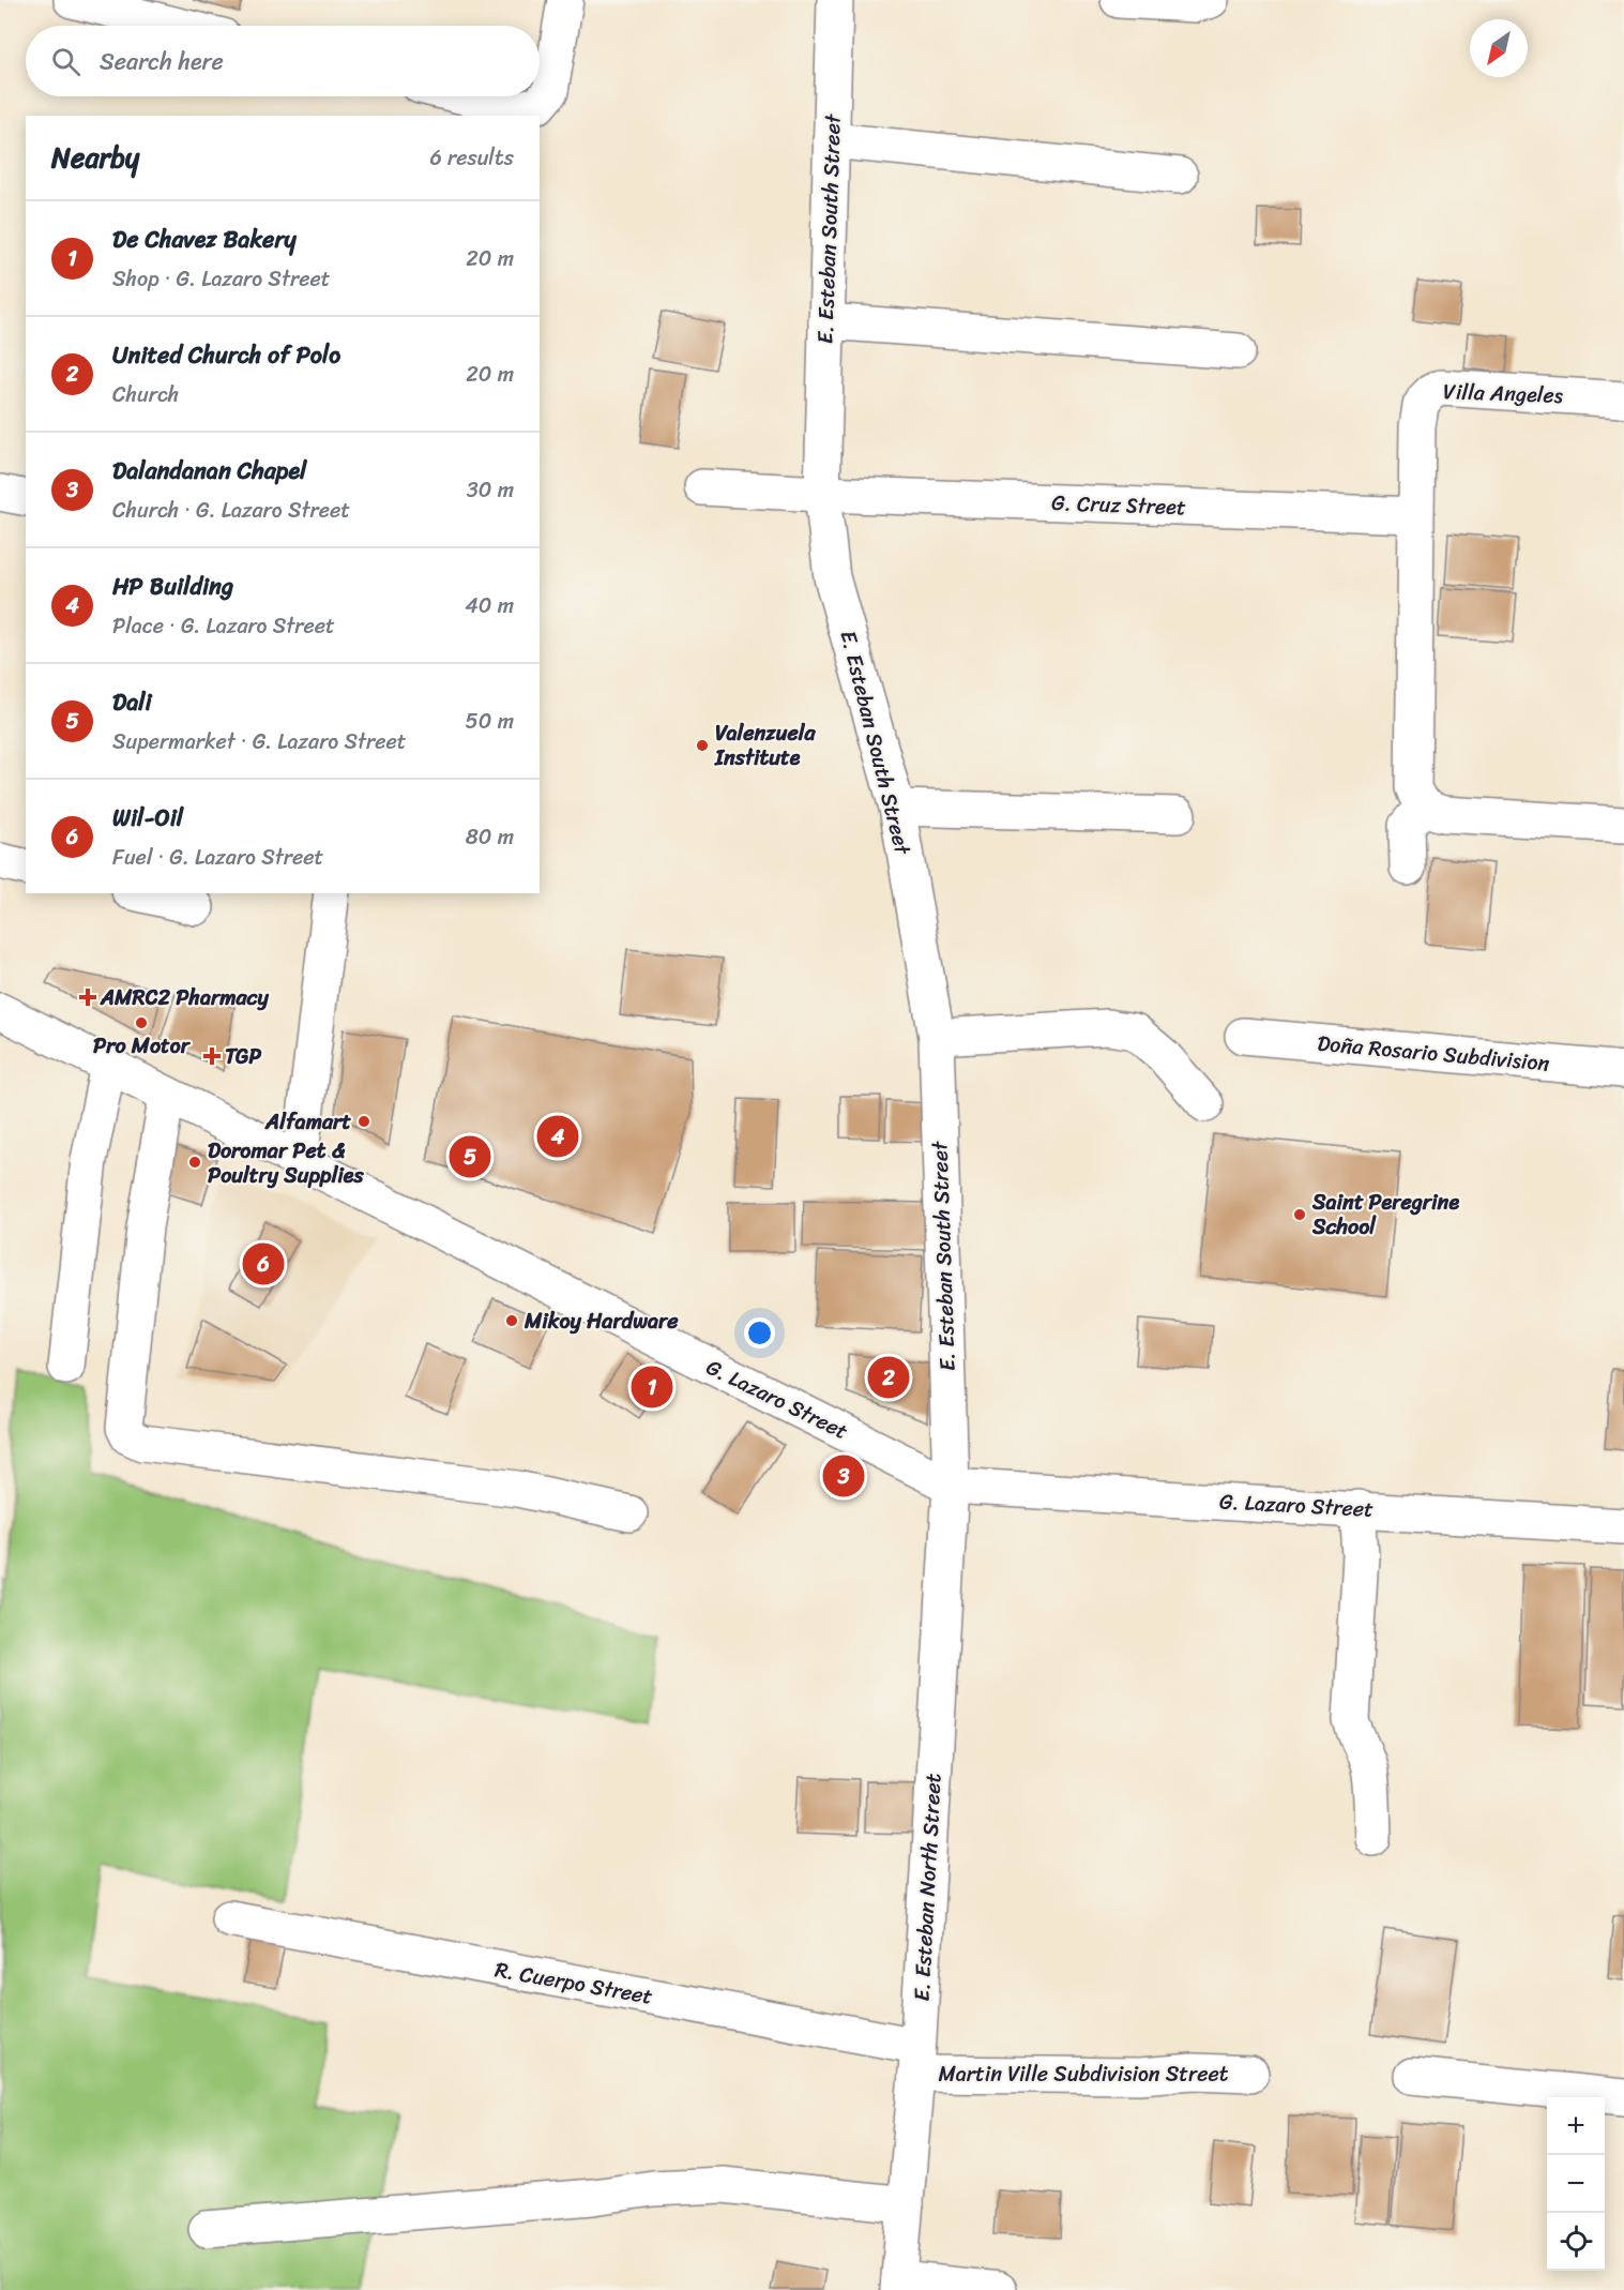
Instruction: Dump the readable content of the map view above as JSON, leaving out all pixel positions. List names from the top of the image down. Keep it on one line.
{"streets":{"street":["E. Esteban South Street","Villa Angeles","G. Cruz Street","Doña Rosario Subdivision","G. Lazaro Street","E. Esteban North Street","R. Cuerpo Street","Martin Ville Subdivision Street"]},"crossings":[["E. Esteban South Street","G. Cruz Street"],["E. Esteban South Street","G. Lazaro Street"],["E. Esteban South Street","E. Esteban North Street"],["Villa Angeles","G. Cruz Street"],["G. Lazaro Street","E. Esteban North Street"],["E. Esteban North Street","R. Cuerpo Street"],["E. Esteban North Street","Martin Ville Subdivision Street"],["R. Cuerpo Street","Martin Ville Subdivision Street"]],"places":{"other":["Valenzuela Institute","Pro Motor","Alfamart","Doromar Pet & Poultry Supplies","Saint Peregrine School","Mikoy Hardware"],"health":["AMRC2 Pharmacy","TGP"]},"north":"bottom left","page":{"search":"Search here","heading":["Nearby","6 results"],"list":[{"mark":"1","name":"De Chavez Bakery","note":"Shop · G. Lazaro Street","value":"20 m"},{"mark":"2","name":"United Church of Polo","note":"Church","value":"20 m"},{"mark":"3","name":"Dalandanan Chapel","note":"Church · G. Lazaro Street","value":"30 m"},{"mark":"4","name":"HP Building","note":"Place · G. Lazaro Street","value":"40 m"},{"mark":"5","name":"Dali","note":"Supermarket · G. Lazaro Street","value":"50 m"},{"mark":"6","name":"Wil-Oil","note":"Fuel · G. Lazaro Street","value":"80 m"}],"pins":["4","5","6","2","1","3"],"map_buttons":["+","−"]}}
